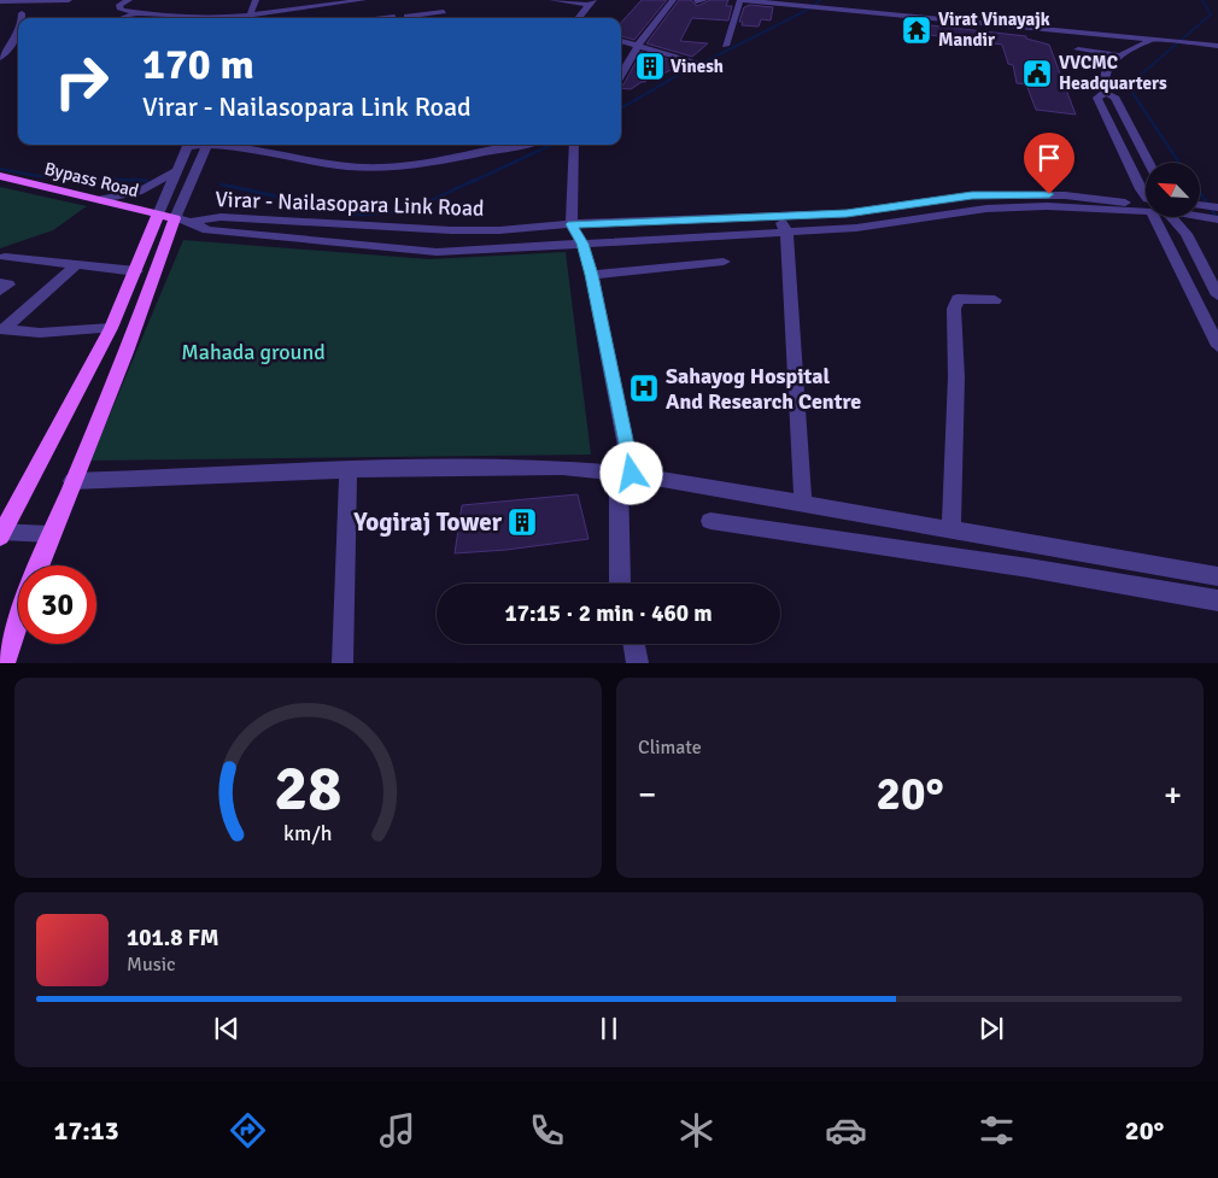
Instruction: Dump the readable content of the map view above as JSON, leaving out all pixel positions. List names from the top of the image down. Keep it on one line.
{"streets":{"main road":["Bypass Road"],"street":["Virar - Nailasopara Link Road"]},"crossings":[["Bypass Road","Virar - Nailasopara Link Road"]],"parks":["Mahada ground"],"places":{"temple":["Virat Vinayajk Mandir"],"building":["Vinesh","Yogiraj Tower"],"public building":["VVCMC Headquarters"],"hospital":["Sahayog Hospital And Research Centre"]},"north":"top left","page":{"turn":["170 m","Virar - Nailasopara Link Road"],"limit":"30","trip":"17:15 · 2 min · 460 m","tile":"Climate","heat":["−","20°","+"],"song":["101.8 FM","Music"],"tabs":["17:13","20°"],"gauge":["28","km/h"]}}
